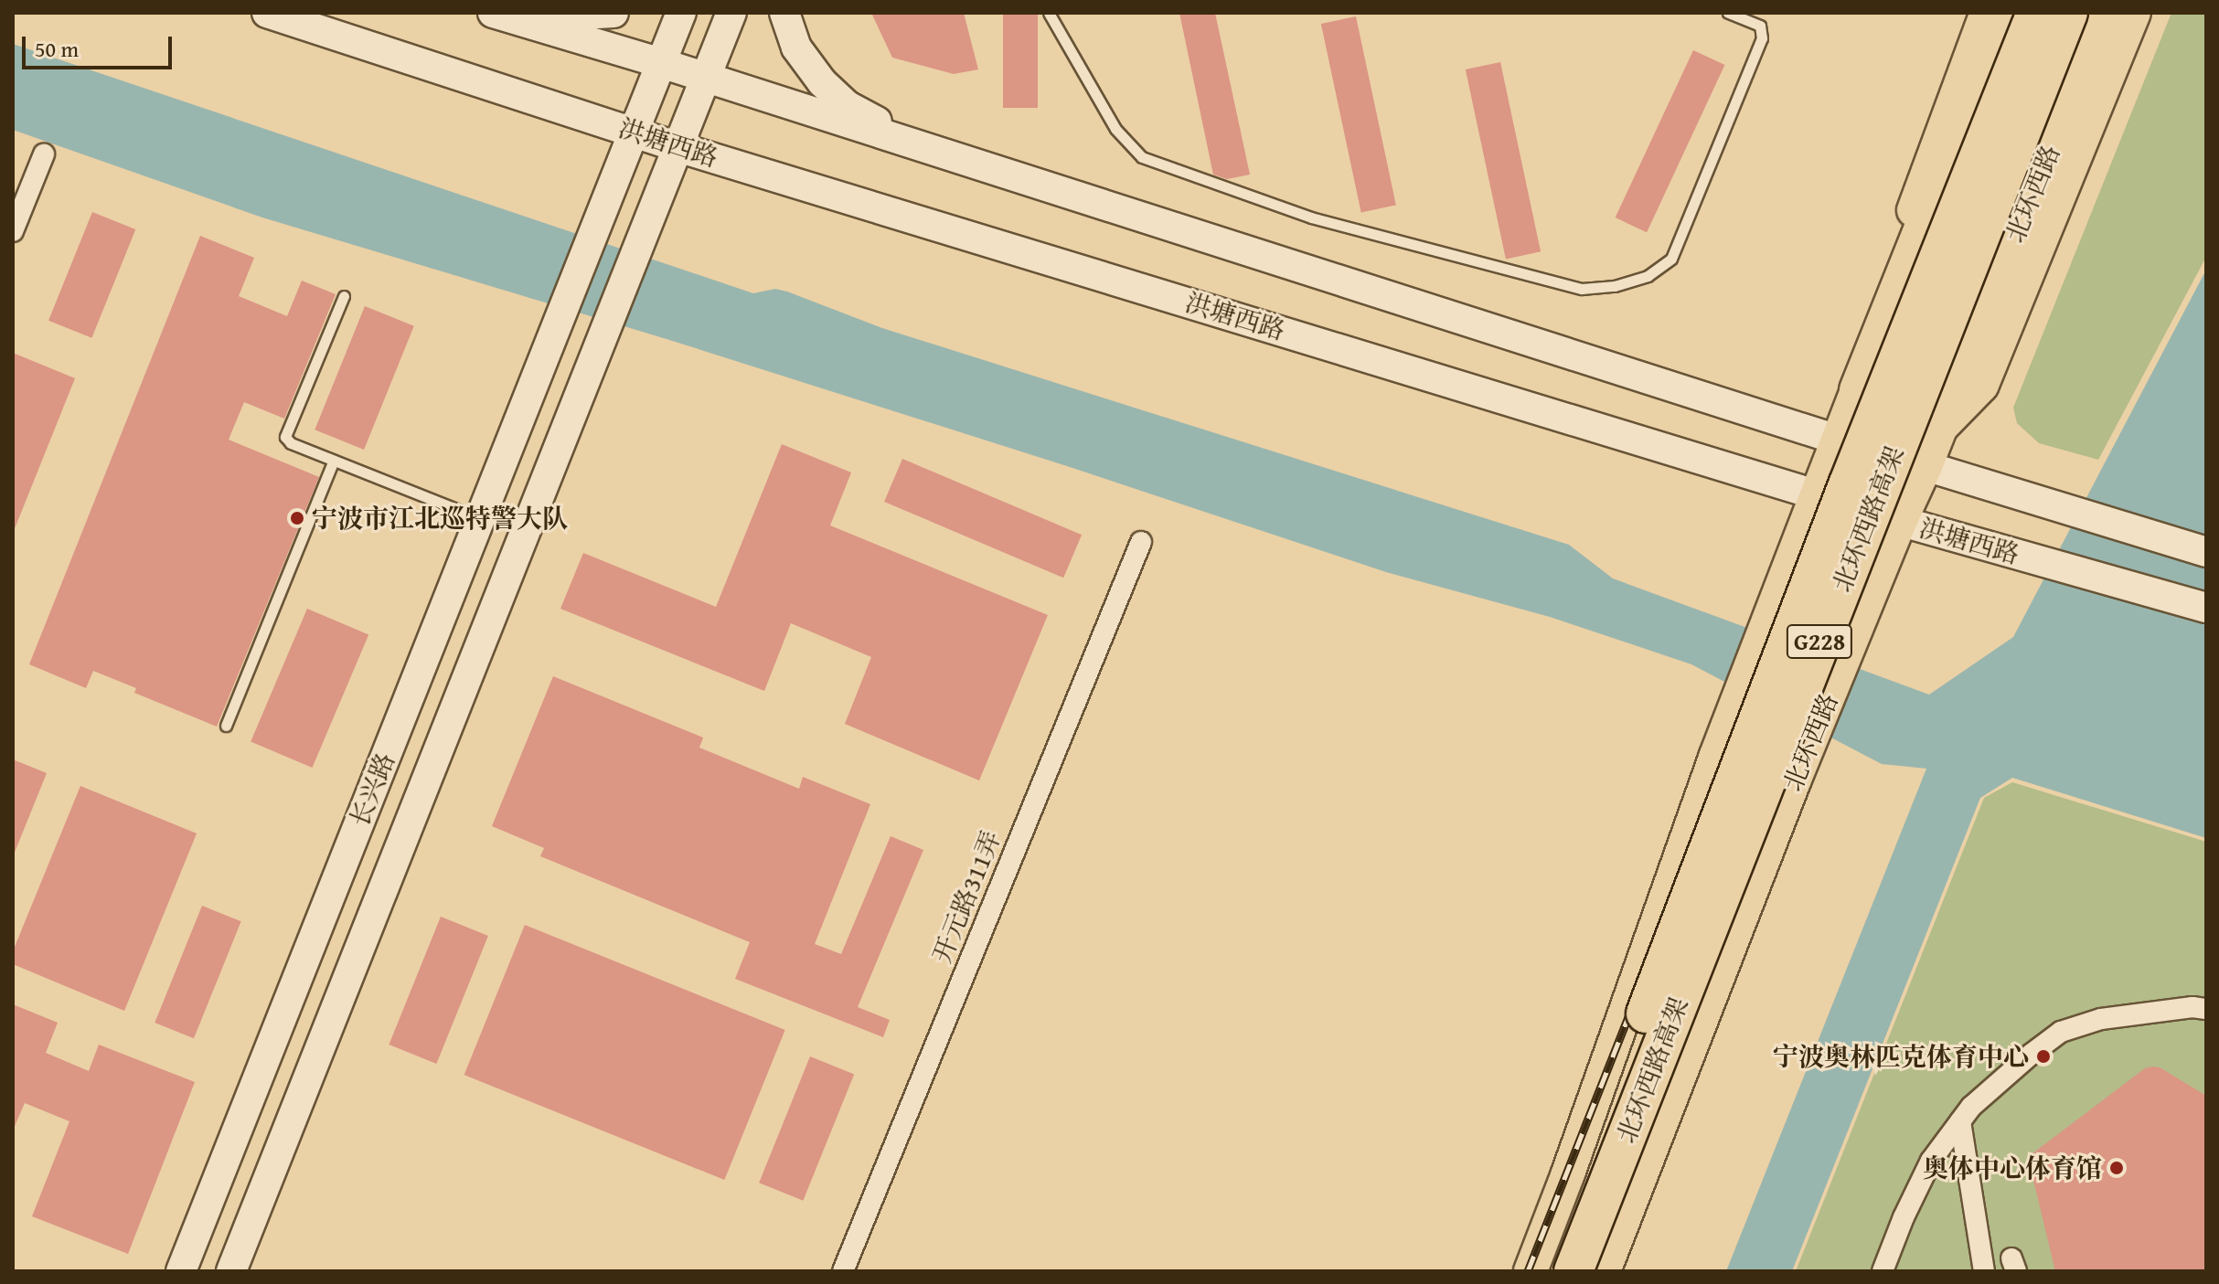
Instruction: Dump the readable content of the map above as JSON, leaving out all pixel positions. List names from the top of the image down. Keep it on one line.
{"streets":{"highway":["北环西路高架","G228"],"main road":["洪塘西路","北环西路","长兴路"],"street":["开元路311弄"]},"crossings":[["洪塘西路","北环西路"],["洪塘西路","长兴路"]],"places":["宁波市江北巡特警大队","宁波奥林匹克体育中心","奥体中心体育馆"],"scale_bar":"50 m"}
